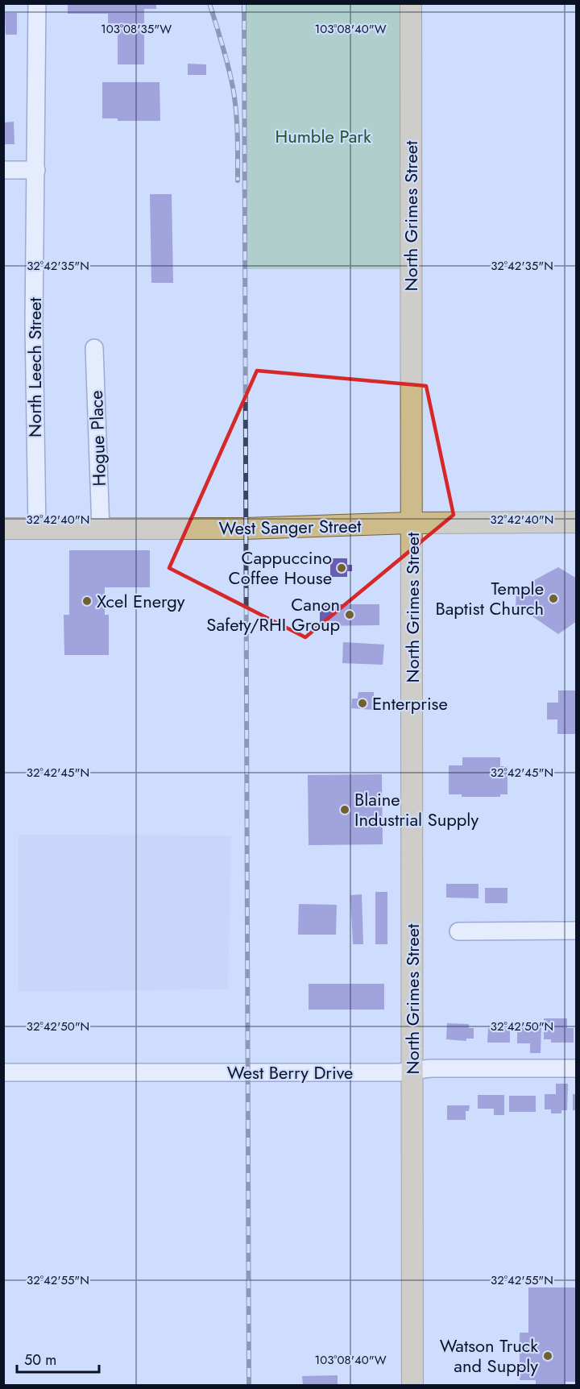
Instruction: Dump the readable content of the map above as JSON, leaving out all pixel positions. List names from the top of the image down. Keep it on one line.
{"streets":{"main road":["North Grimes Street","West Sanger Street"],"street":["North Leech Street","Hogue Place","West Berry Drive"]},"crossings":[["North Grimes Street","West Sanger Street"],["North Grimes Street","West Berry Drive"],["North Leech Street","West Sanger Street"],["Hogue Place","West Sanger Street"]],"parks":["Humble Park"],"places":["Cappuccino Coffee House","Temple Baptist Church","Xcel Energy","Canon Safety/RHI Group","Enterprise","Blaine Industrial Supply","Watson Truck and Supply"],"scale_bar":"50 m","coordinates":["103°08'35\"W","103°08'40\"W","32°42'35\"N","32°42'40\"N","32°42'45\"N","32°42'50\"N","32°42'55\"N"]}
